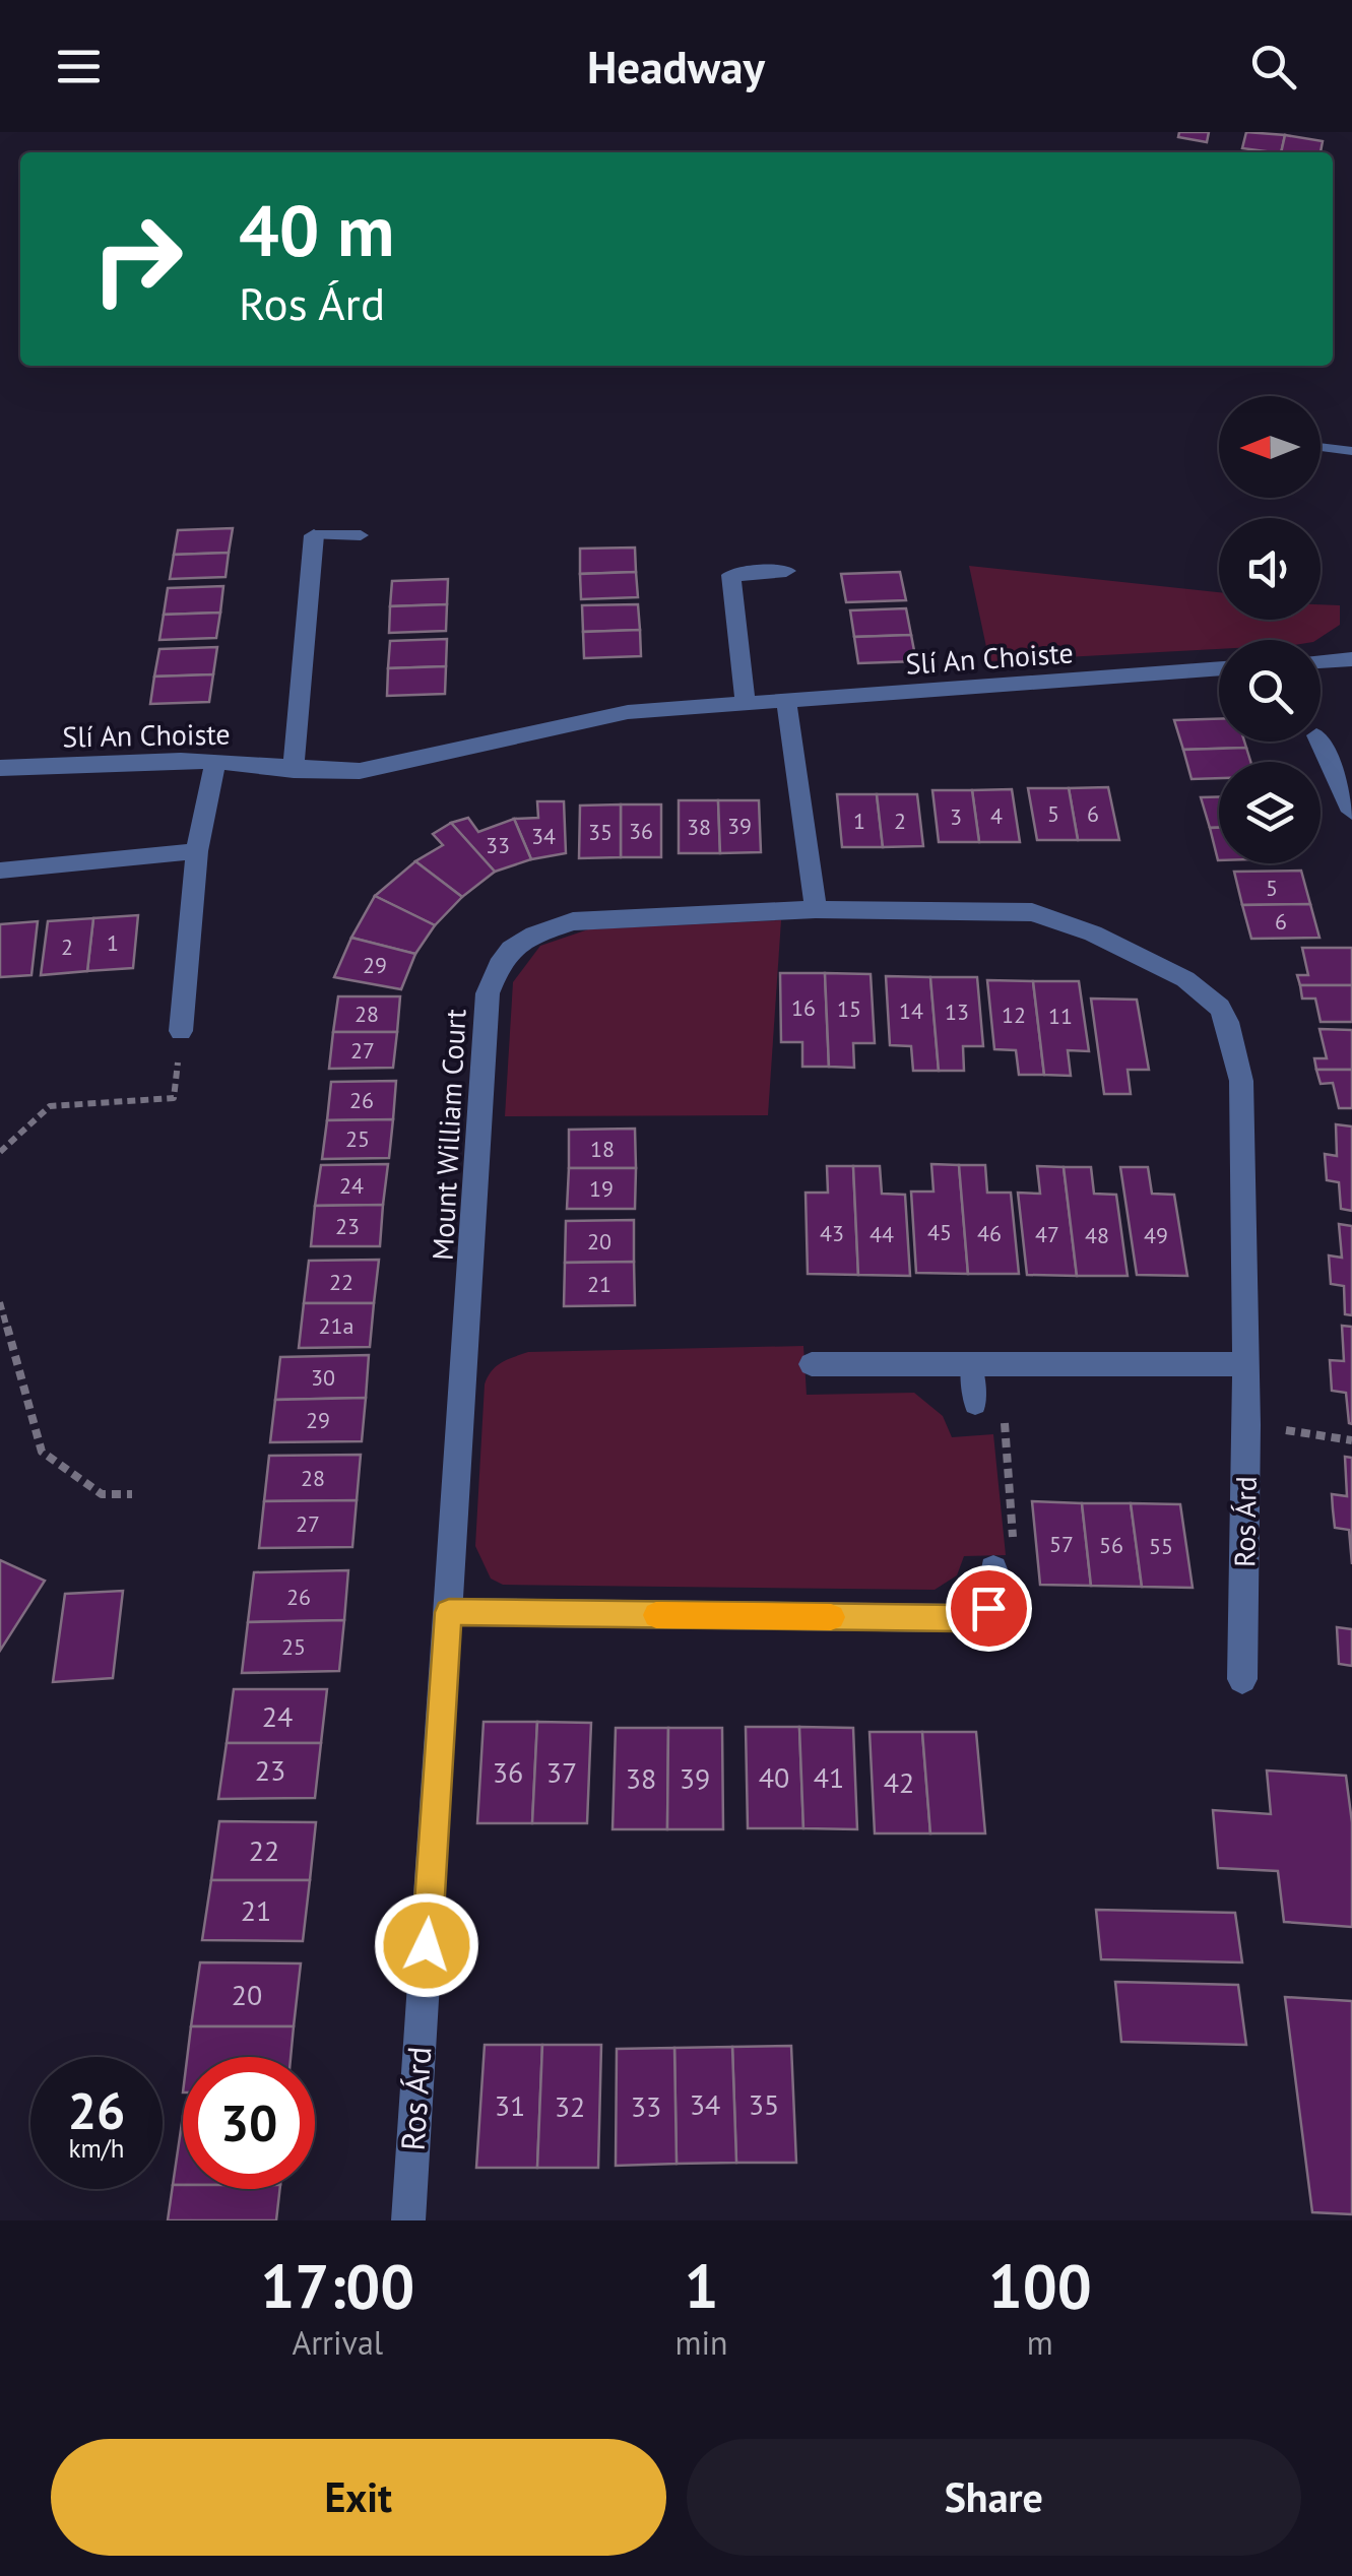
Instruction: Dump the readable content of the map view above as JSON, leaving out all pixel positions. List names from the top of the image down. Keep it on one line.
{"streets":{"street":["Slí An Choiste","Mount William Court","Ros Árd"]},"crossings":[["Mount William Court","Ros Árd"]],"house_numbers":["5","6","4","3","1","2","39","38","36","35","34","33","5","6","1","2","29","16","15","14","13","28","12","11","27","26","25","18","24","19","23","45","43","46","44","47","48","49","20","22","21","21a","30","29","28","27","57","56","55","26","25","24","23","36","37","40","41","38","39","42","22","21","20","34","35","31","32","33"],"north":"left","page":{"header":"Headway","turn":["40 m","Ros Árd"],"speed":"26 km/h","limit":"30","eta":["17:00","Arrival","1","min","100","m"],"buttons":["Exit","Share"]}}
